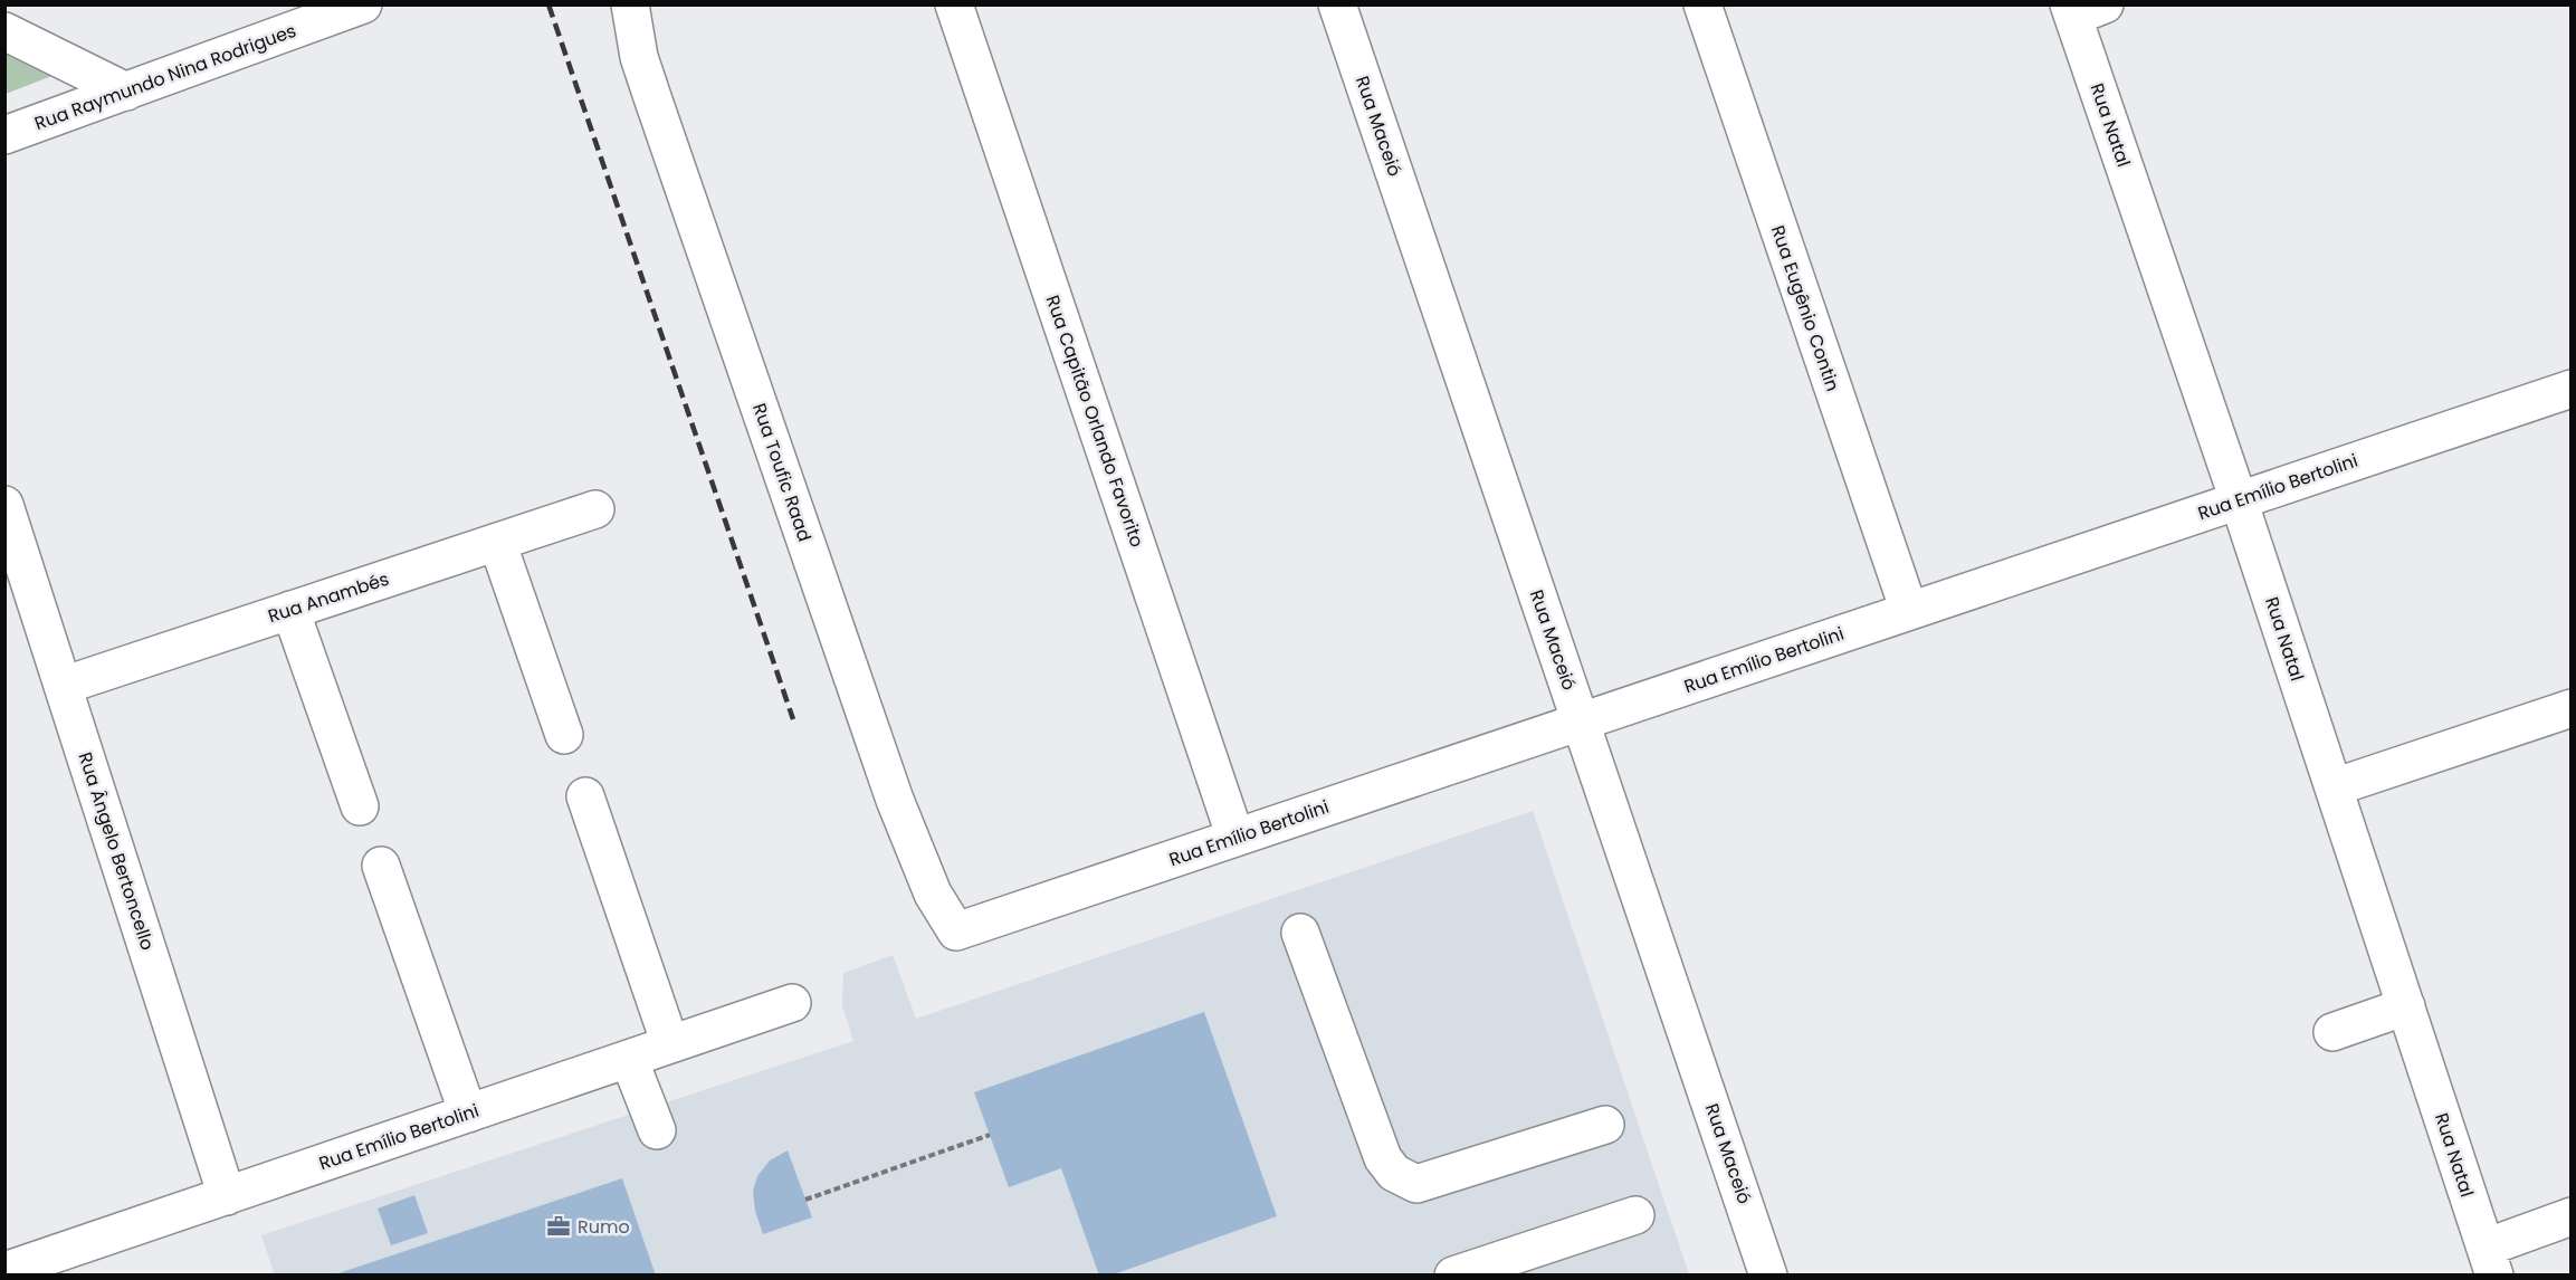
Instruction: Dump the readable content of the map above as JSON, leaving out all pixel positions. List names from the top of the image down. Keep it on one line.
{"streets":{"street":["Rua Raymundo Nina Rodrigues","Rua Natal","Rua Maceió","Rua Eugênio Contin","Rua Capitão Orlando Favorito","Rua Toufic Raad","Rua Emílio Bertolini","Rua Anambés","Rua Ângelo Bertoncello"]},"crossings":[["Rua Natal","Rua Emílio Bertolini"],["Rua Maceió","Rua Emílio Bertolini"],["Rua Eugênio Contin","Rua Emílio Bertolini"],["Rua Capitão Orlando Favorito","Rua Emílio Bertolini"],["Rua Toufic Raad","Rua Emílio Bertolini"],["Rua Emílio Bertolini","Rua Ângelo Bertoncello"],["Rua Anambés","Rua Ângelo Bertoncello"]],"places":{"office":["Rumo"]}}
